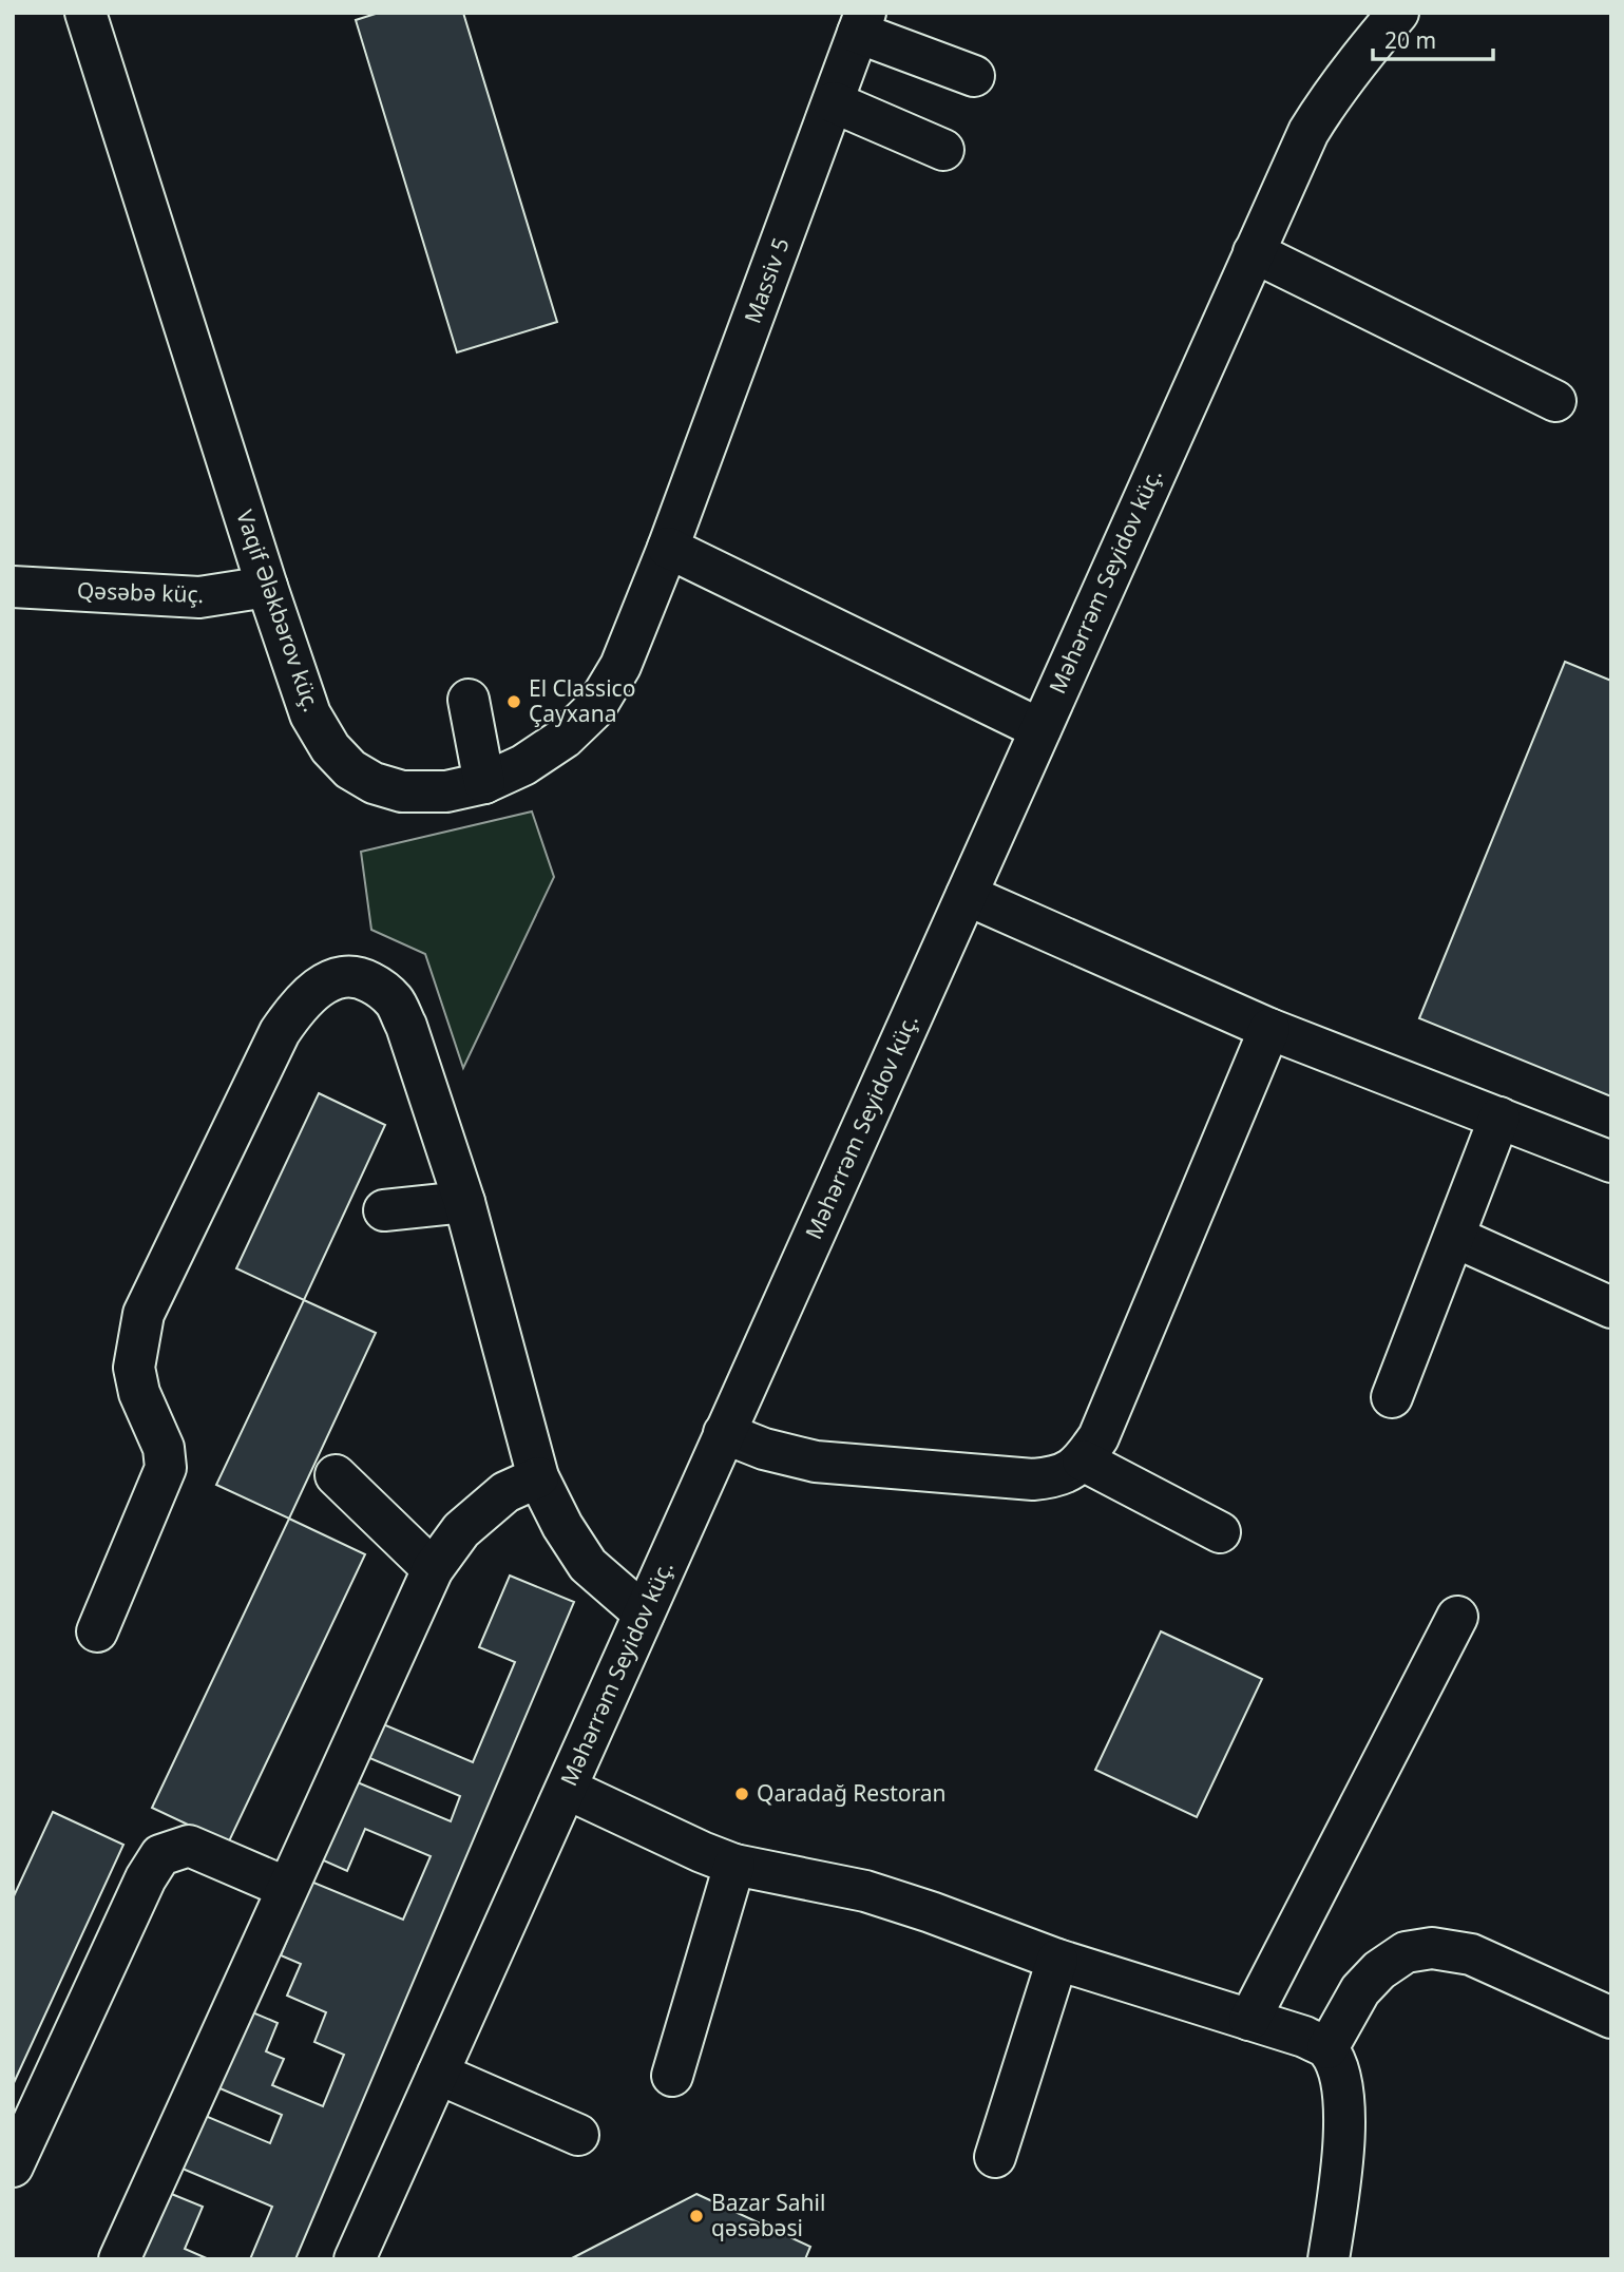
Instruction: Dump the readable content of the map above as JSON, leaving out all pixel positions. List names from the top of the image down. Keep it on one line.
{"streets":{"street":["Massiv 5","Məhərrəm Seyidov küç.","Qəsəbə küç.","Vaqif Ələkbərov küç."]},"crossings":[["Massiv 5","Vaqif Ələkbərov küç."],["Qəsəbə küç.","Vaqif Ələkbərov küç."]],"places":["El Classico Çayxana","Qaradağ Restoran","Bazar Sahil qəsəbəsi"],"scale_bar":"20 m"}
